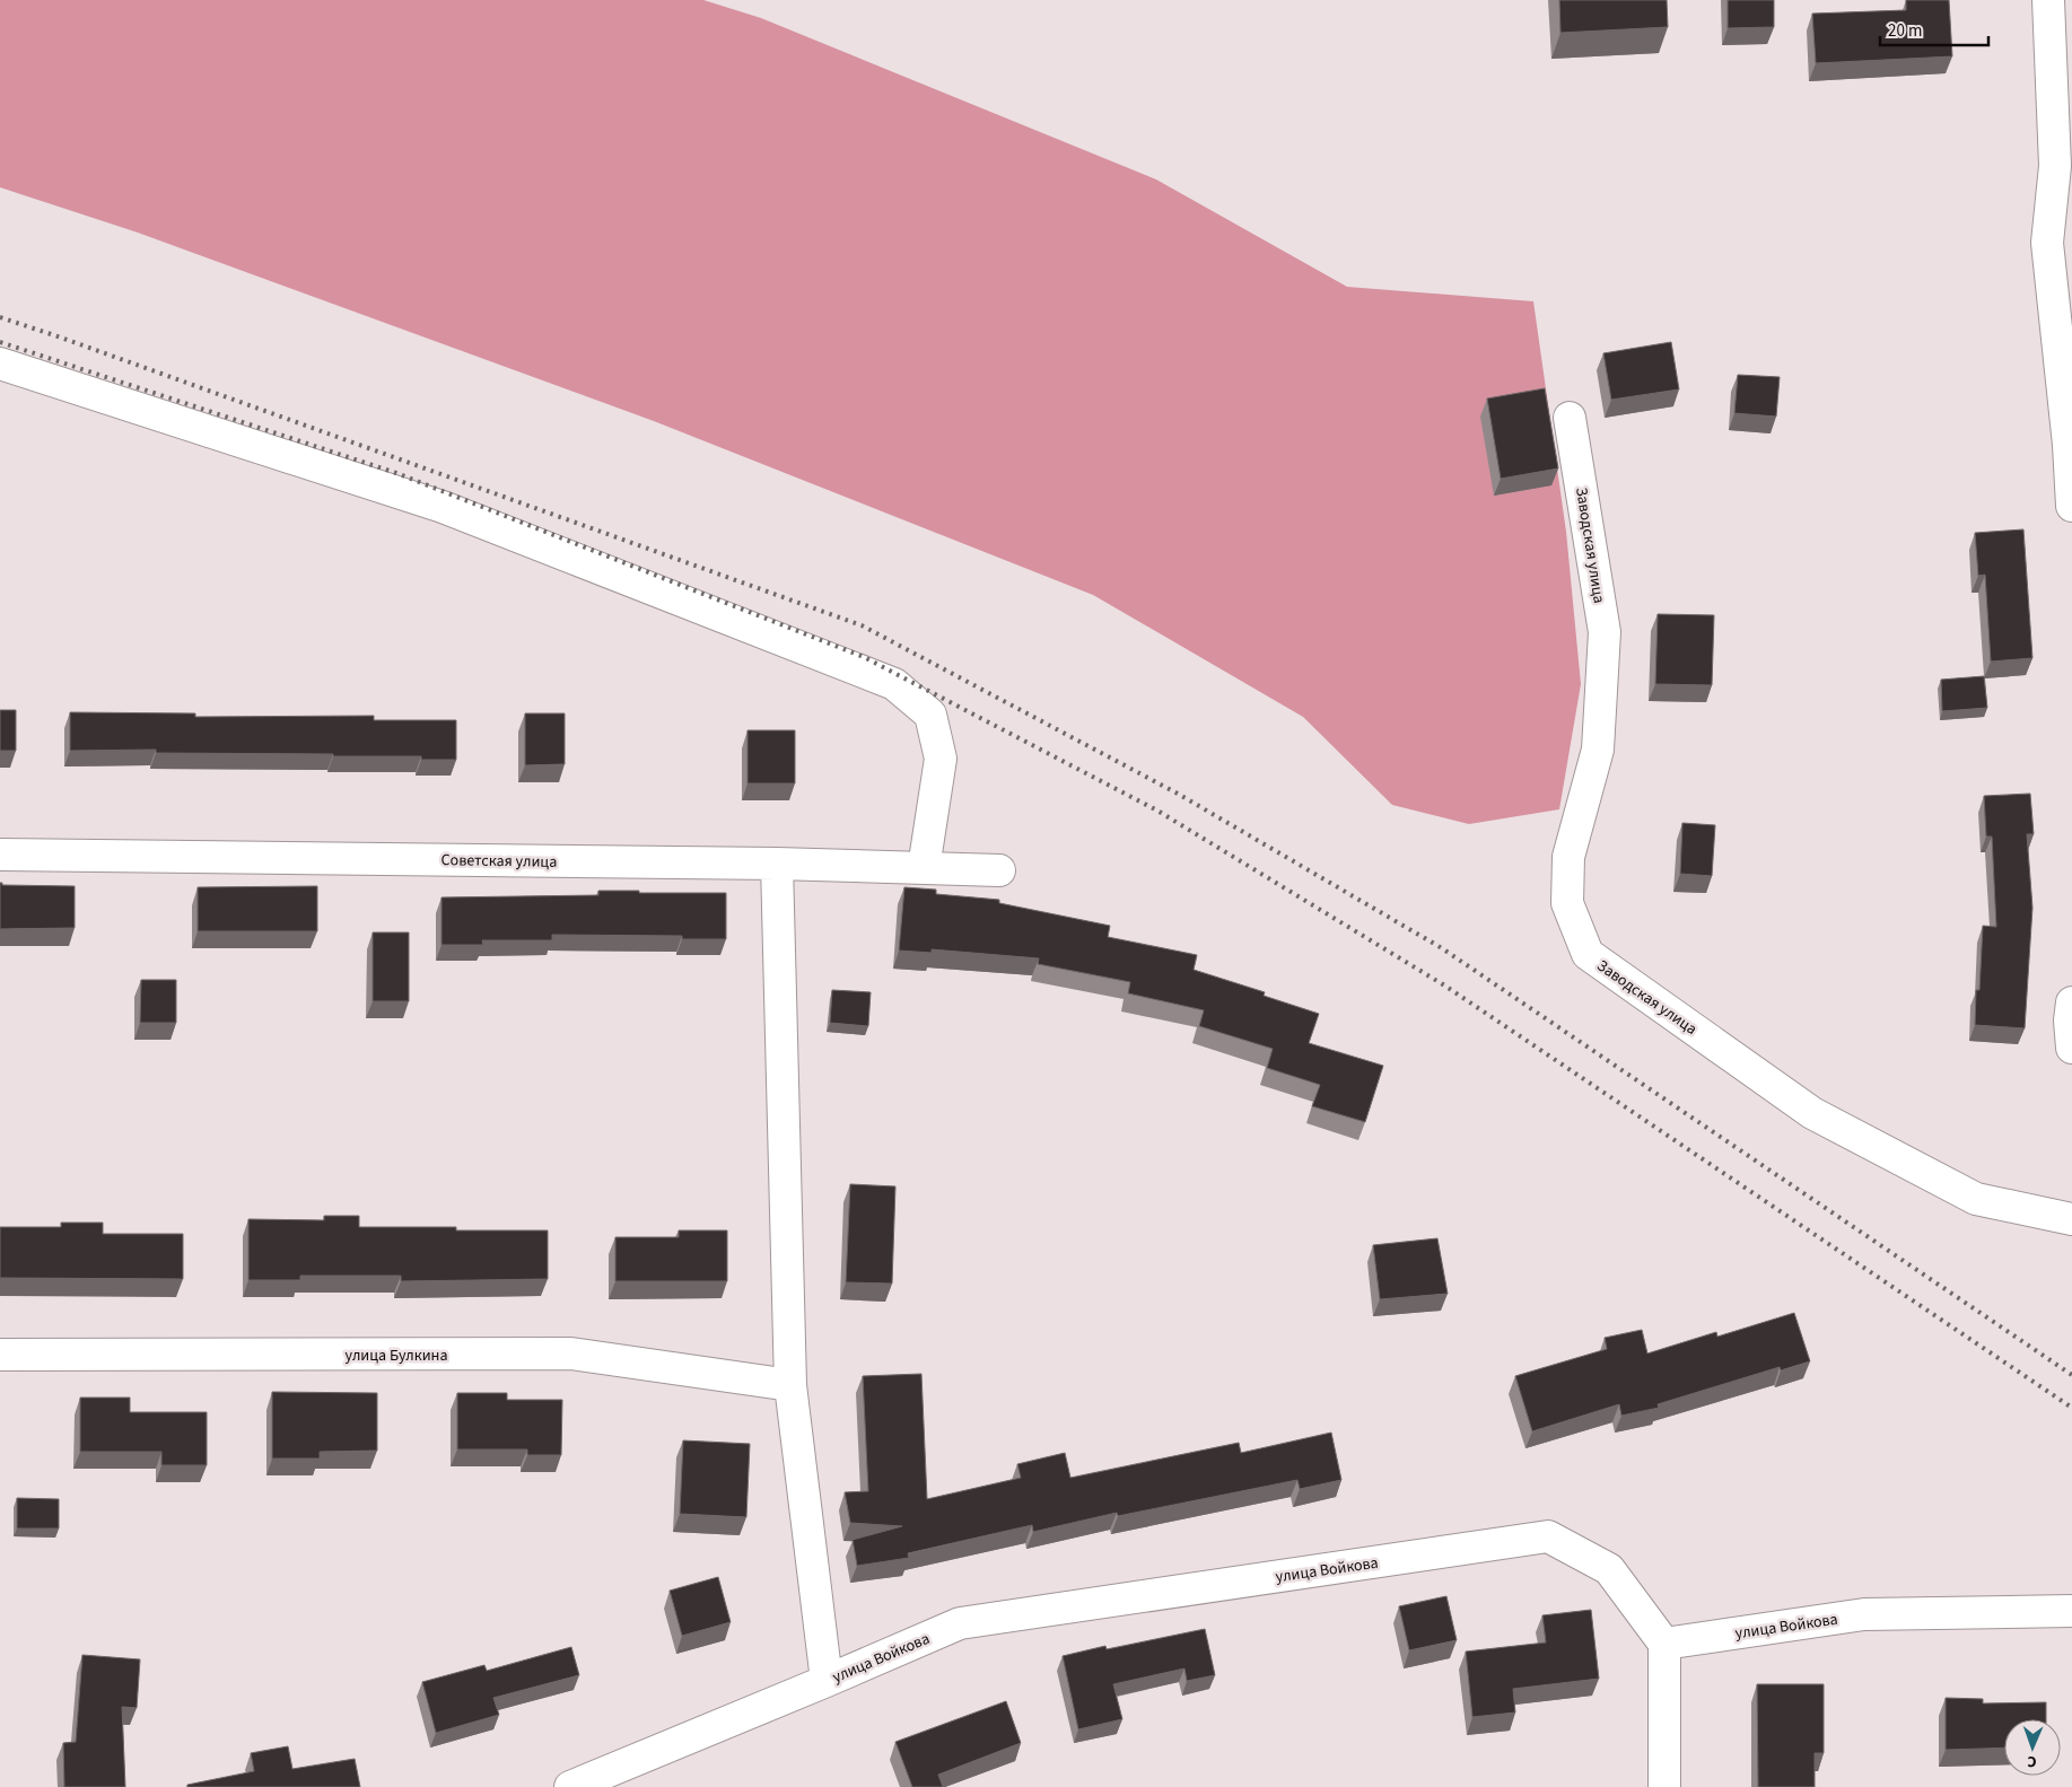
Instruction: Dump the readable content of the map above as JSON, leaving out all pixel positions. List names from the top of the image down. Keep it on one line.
{"streets":{"street":["Заводская улица","Советская улица","улица Булкина","улица Войкова"]},"scale_bar":"20 m","north":"bottom"}
